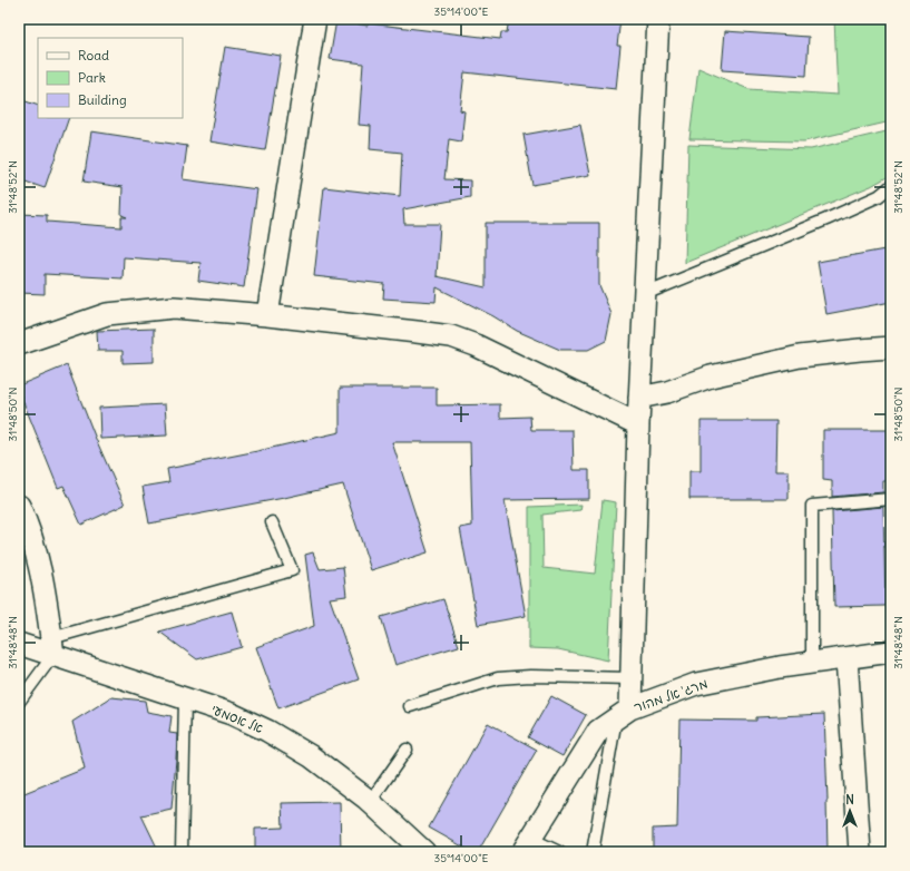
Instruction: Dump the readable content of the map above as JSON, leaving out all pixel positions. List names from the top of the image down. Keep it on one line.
{"streets":{"street":["מרג' אל מהור","אל אסמעי"]},"legend":["Road","Park","Building"],"north":"top","coordinates":["35°14'00\"E","31°48'52\"N","31°48'50\"N","31°48'48\"N"]}
